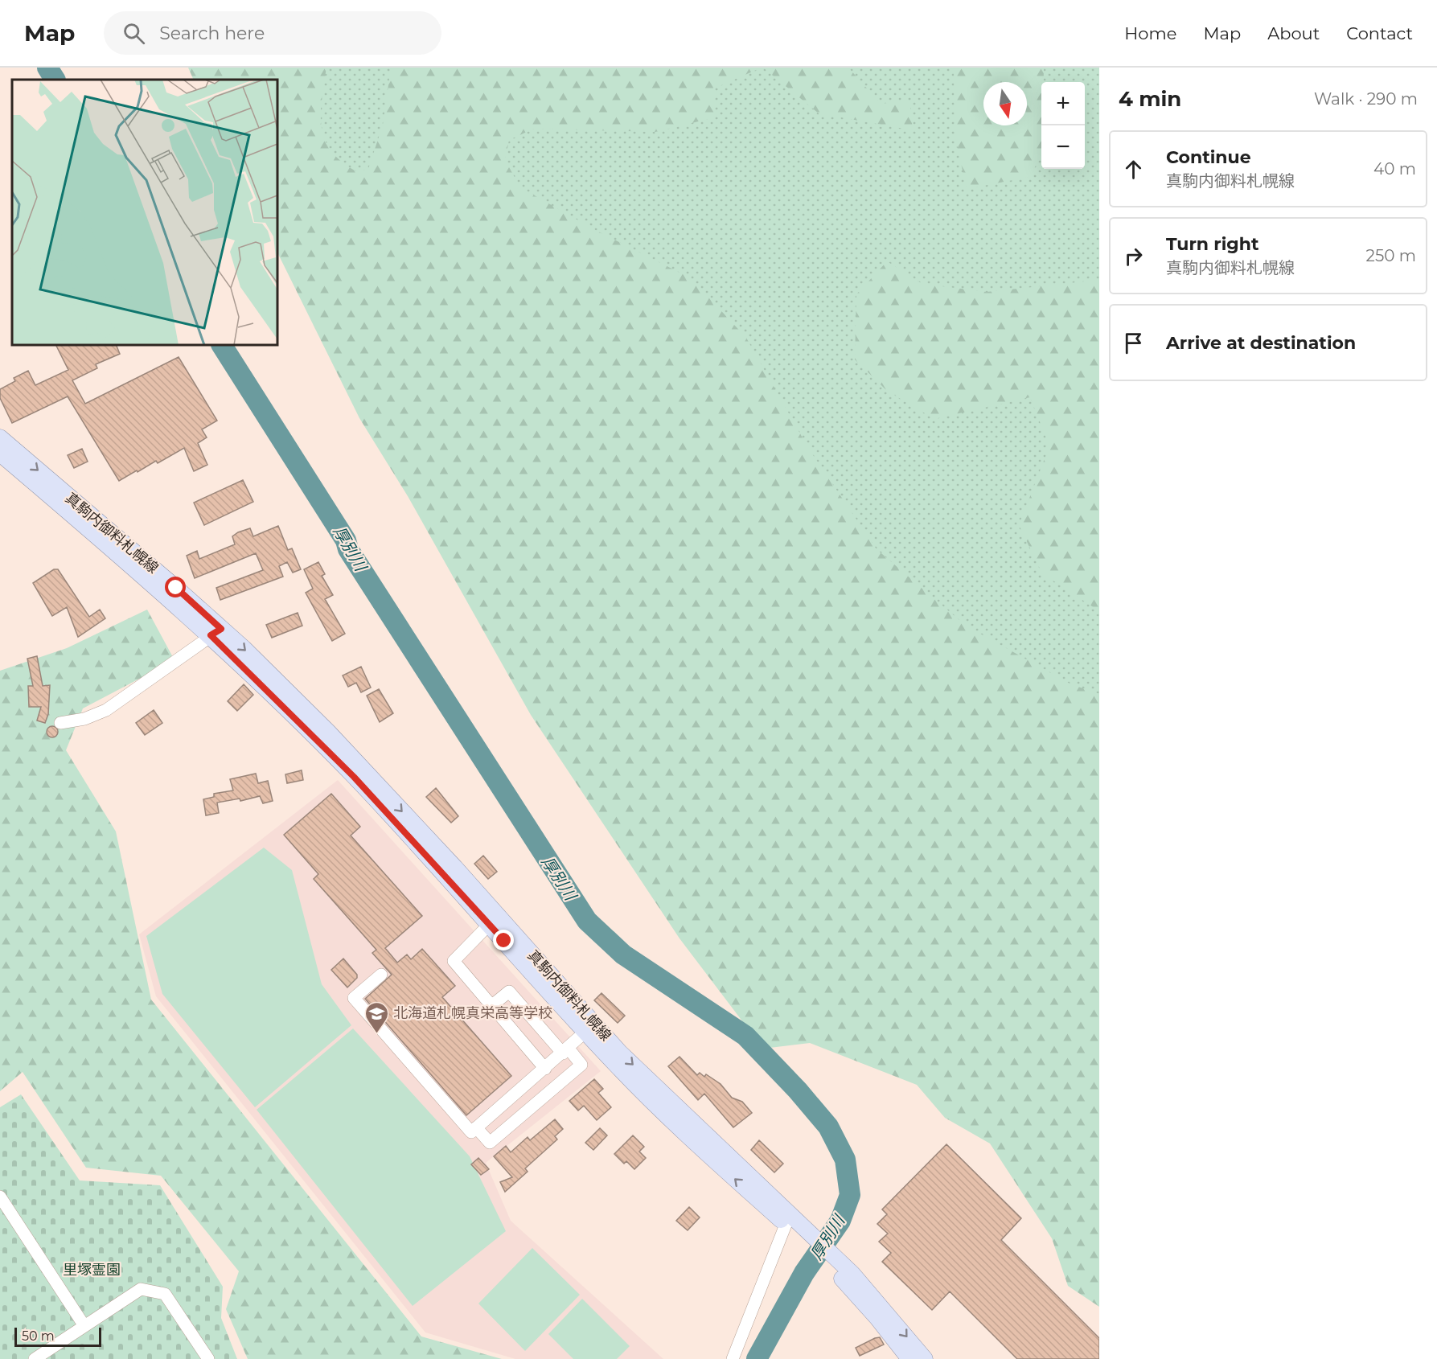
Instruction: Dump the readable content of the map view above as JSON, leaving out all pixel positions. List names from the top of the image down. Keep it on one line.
{"streets":{"main road":["真駒内御料札幌線"]},"water":["厚別川"],"parks":["里塚霊園"],"places":{"school or university":["北海道札幌真栄高等学校"]},"scale_bar":"50 m","north":"bottom","page":{"header":"Map","search":"Search here","nav":["Home","Map","About","Contact"],"heading":["4 min","Walk · 290 m"],"map_buttons":["+","−"],"list":[["Continue","真駒内御料札幌線","40 m"],["Turn right","真駒内御料札幌線","250 m"],"Arrive at destination"],"scale":"50 m"}}
